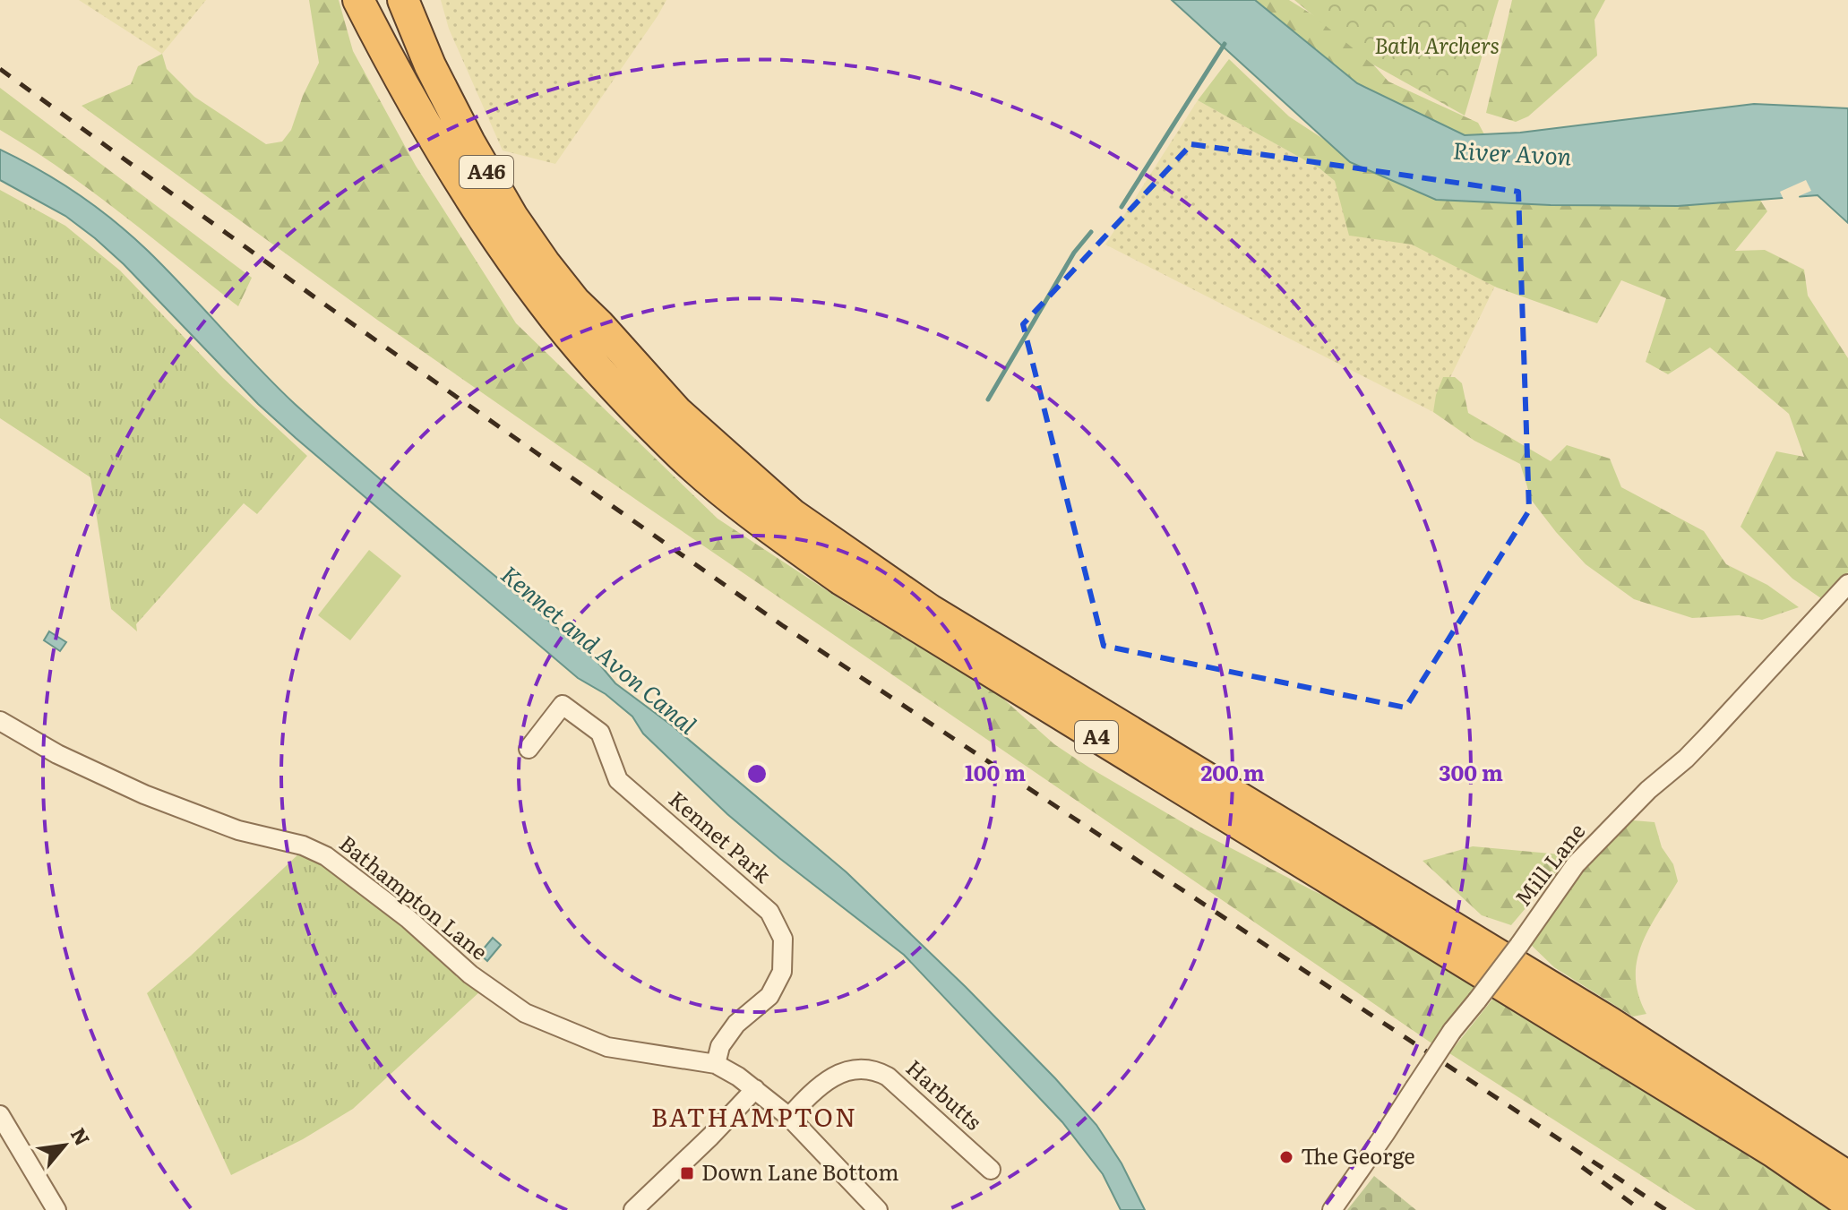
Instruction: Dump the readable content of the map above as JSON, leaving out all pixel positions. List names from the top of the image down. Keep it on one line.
{"streets":{"highway":["A46","A4"],"street":["Kennet Park","Mill Lane","Bathampton Lane","Harbutts"]},"crossings":[["A46","A4"],["Kennet Park","Bathampton Lane"],["Bathampton Lane","Harbutts"]],"districts":["BATHAMPTON"],"water":["River Avon","Kennet and Avon Canal"],"parks":["Bath Archers"],"places":{"other":["The George"],"transit":["Down Lane Bottom"]},"north":"top right","rings":["100 m","200 m","300 m"]}
